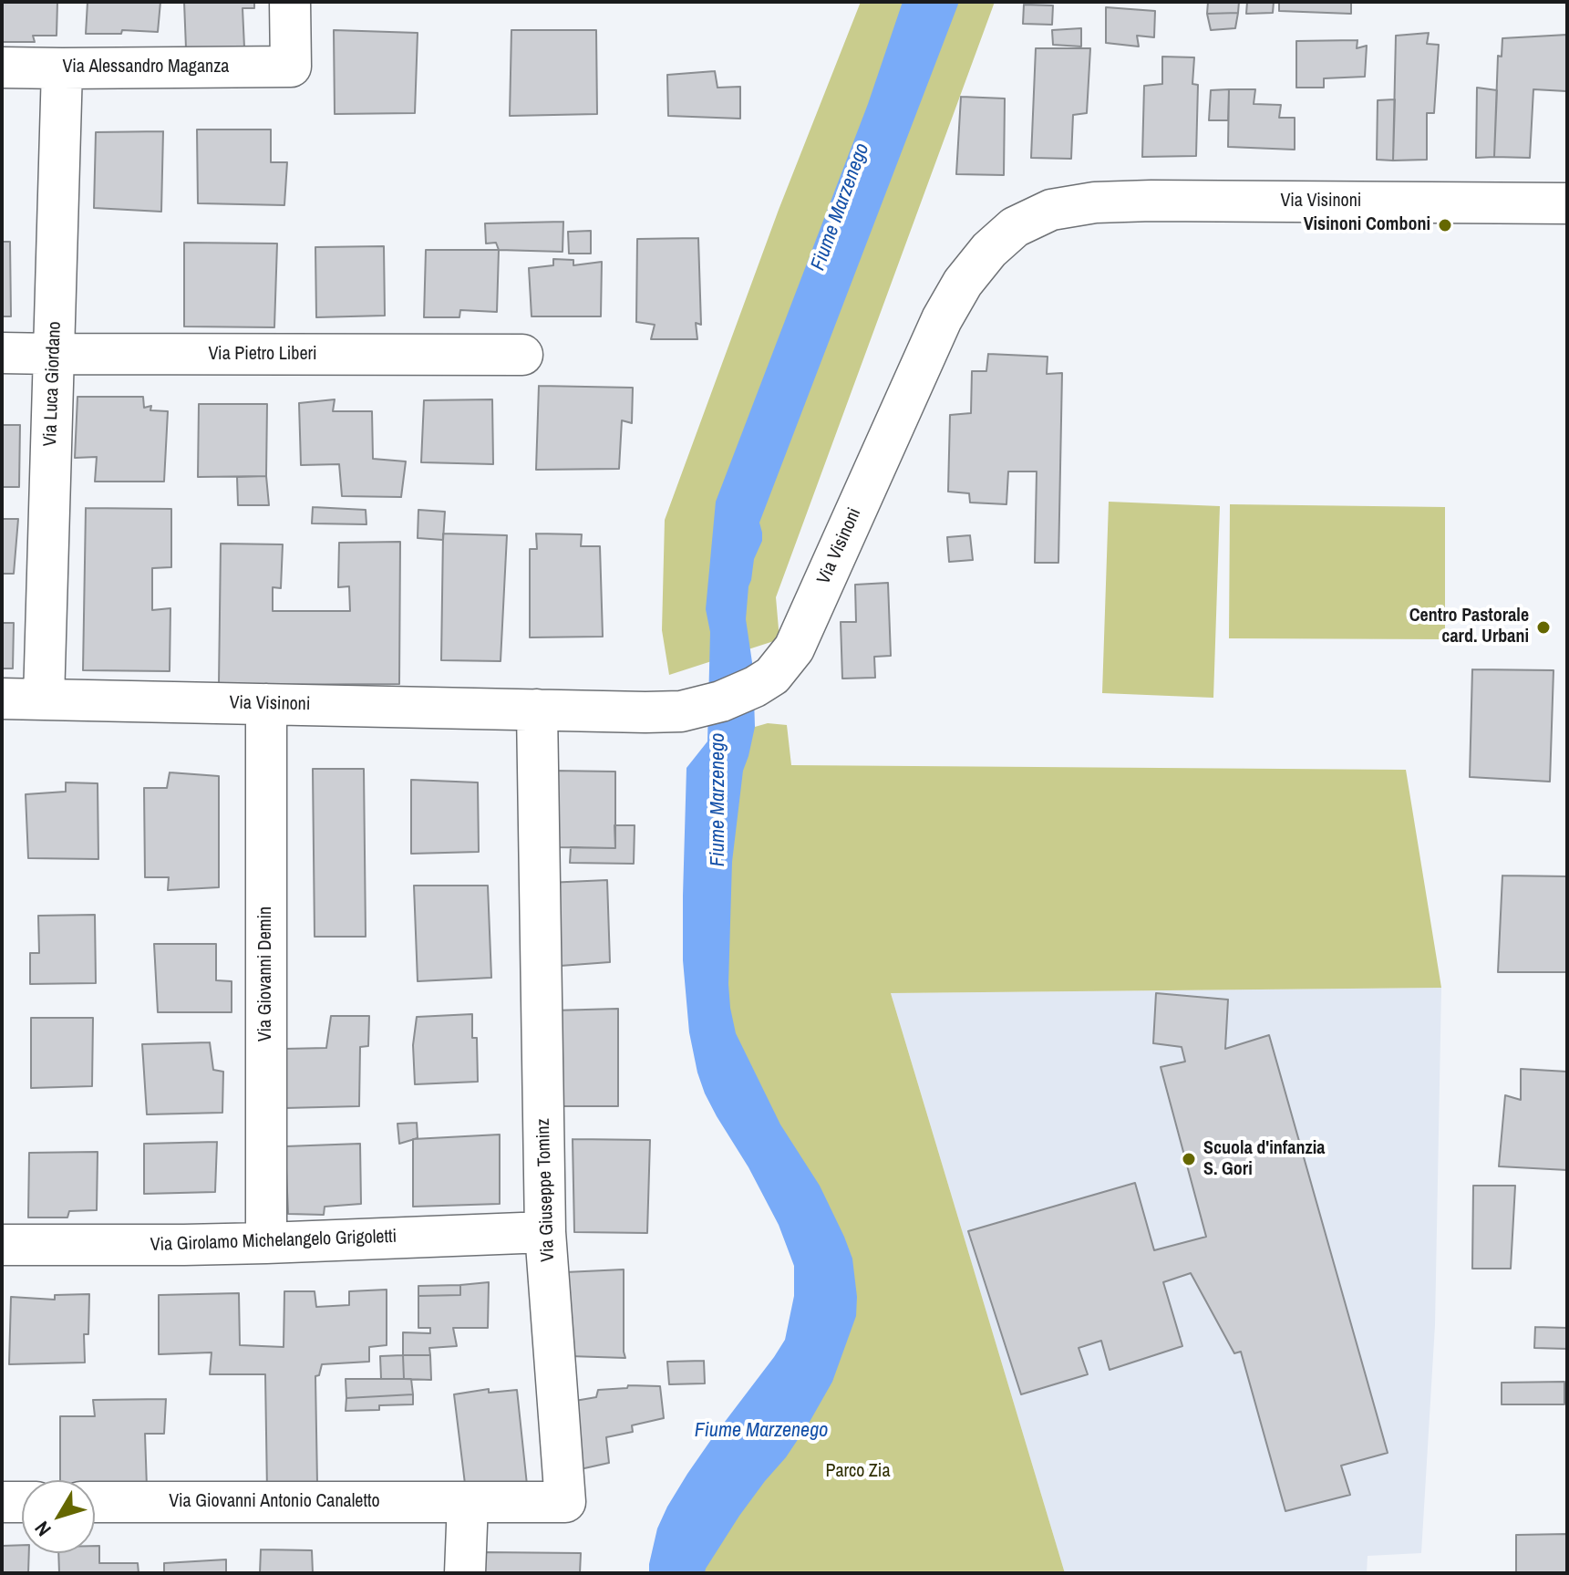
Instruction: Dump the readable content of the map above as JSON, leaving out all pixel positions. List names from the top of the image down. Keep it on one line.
{"streets":{"street":["Via Alessandro Maganza","Via Visinoni","Via Pietro Liberi","Via Luca Giordano","Via Giovanni Demin","Via Giuseppe Tominz","Via Girolamo Michelangelo Grigoletti","Via Giovanni Antonio Canaletto"]},"crossings":[["Via Alessandro Maganza","Via Luca Giordano"],["Via Visinoni","Via Luca Giordano"],["Via Visinoni","Via Giovanni Demin"],["Via Visinoni","Via Giuseppe Tominz"],["Via Pietro Liberi","Via Luca Giordano"],["Via Giovanni Demin","Via Girolamo Michelangelo Grigoletti"],["Via Giuseppe Tominz","Via Girolamo Michelangelo Grigoletti"],["Via Giuseppe Tominz","Via Giovanni Antonio Canaletto"]],"water":["Fiume Marzenego"],"parks":["Parco Zia"],"places":["Visinoni Comboni","Centro Pastorale card. Urbani","Scuola d'infanzia S. Gori"],"north":"bottom left"}
